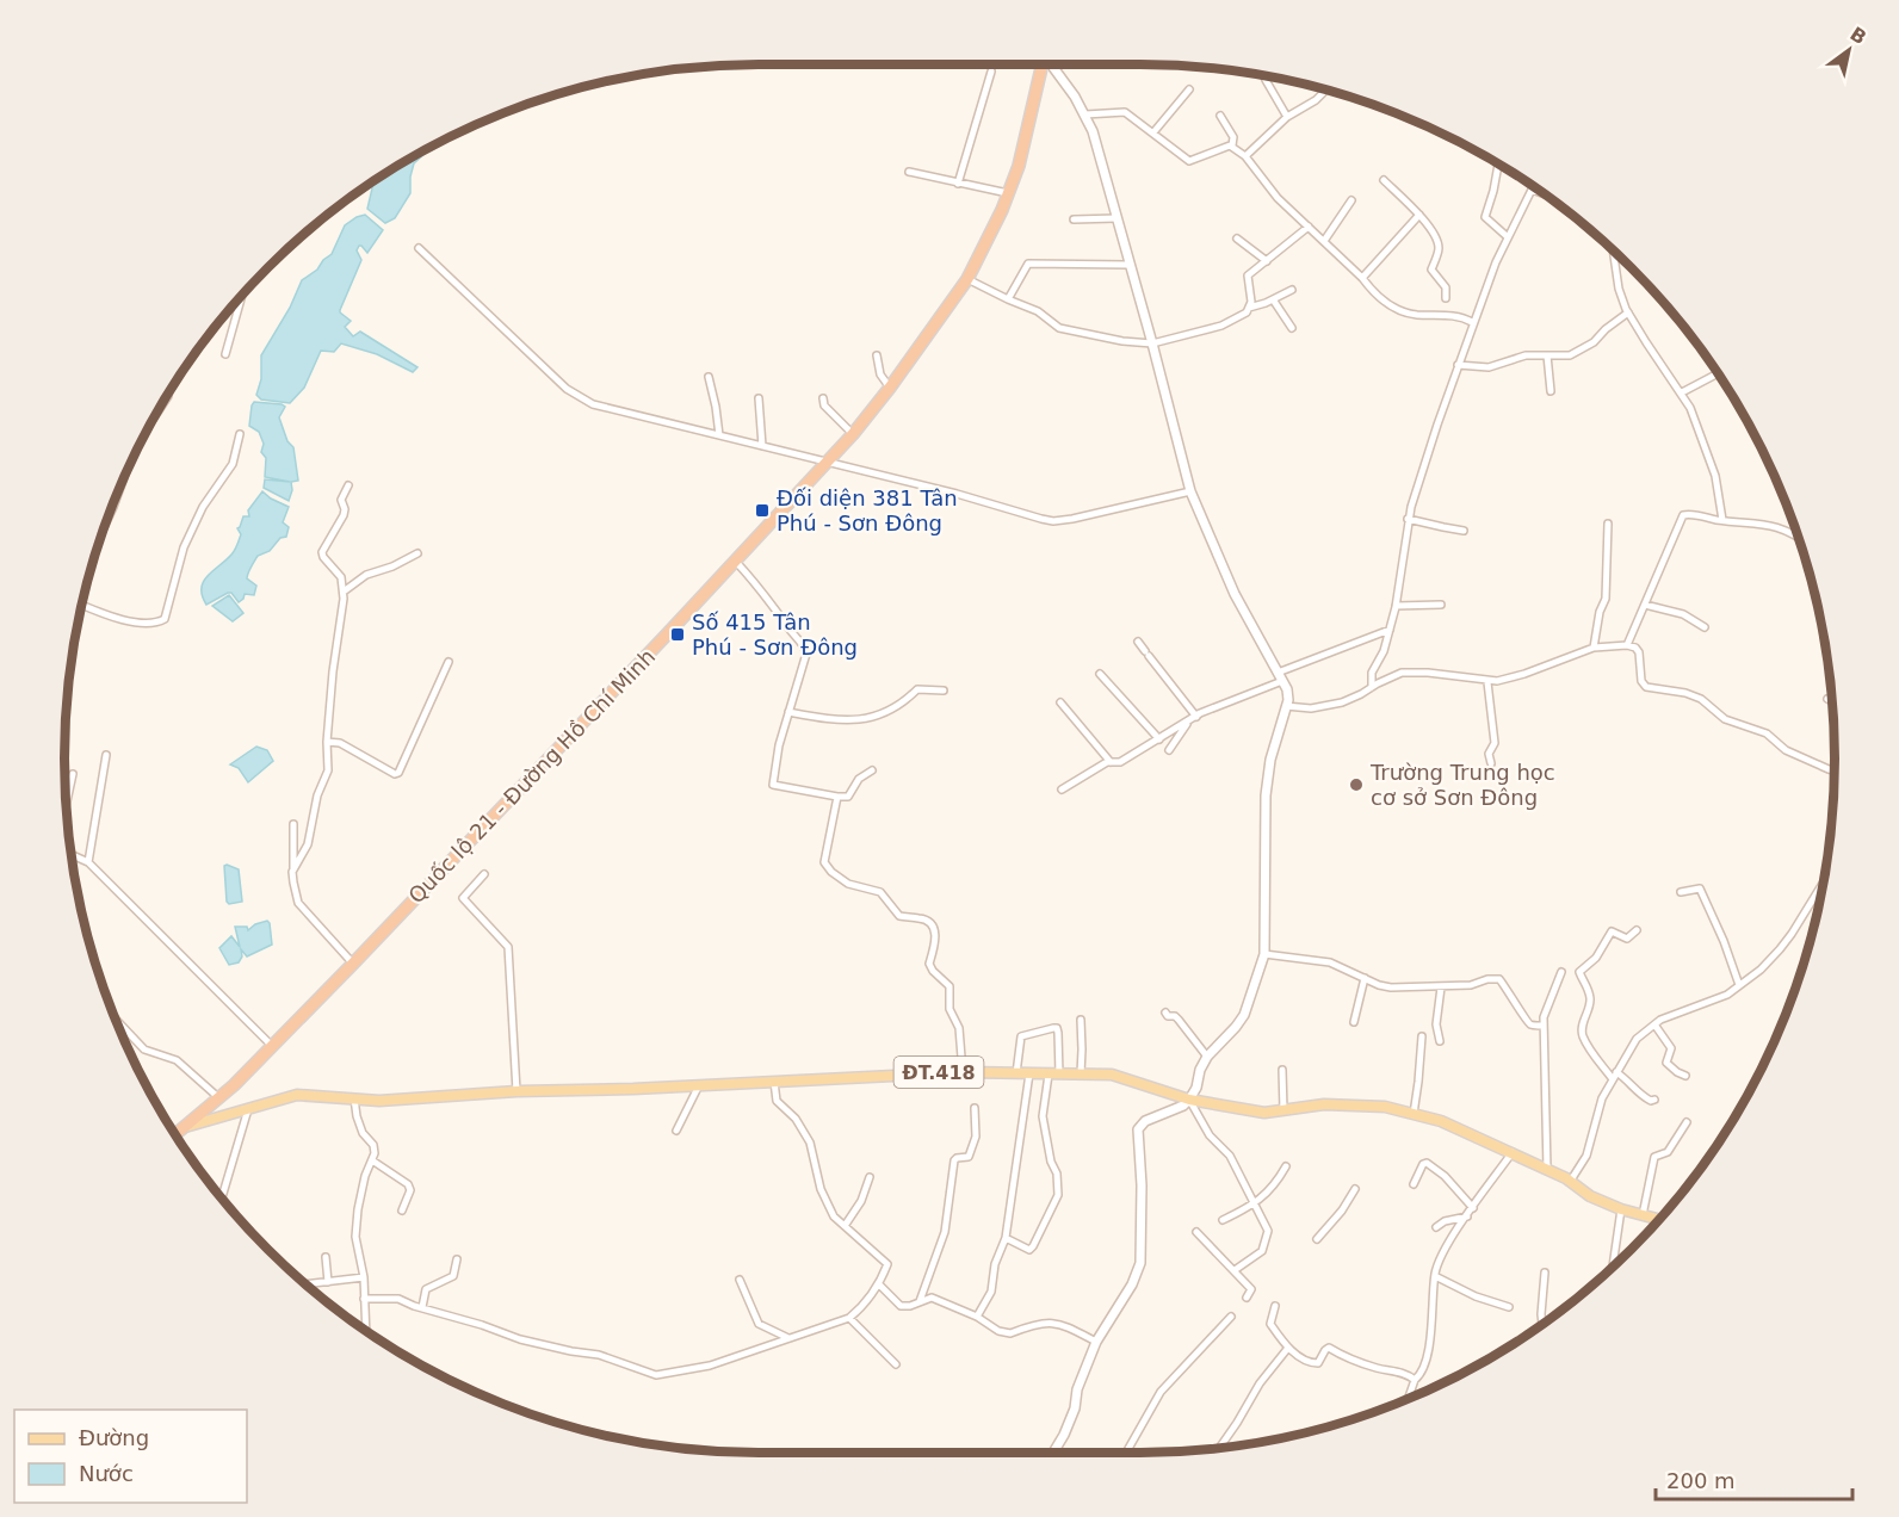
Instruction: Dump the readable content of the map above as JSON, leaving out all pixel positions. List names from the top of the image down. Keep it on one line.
{"streets":{"highway":["Quốc lộ 21 - Đường Hồ Chí Minh"],"main road":["ĐT.418"]},"crossings":[["Quốc lộ 21 - Đường Hồ Chí Minh","ĐT.418"]],"places":{"transit":["Đối diện 381 Tân Phú - Sơn Đông","Số 415 Tân Phú - Sơn Đông"],"other":["Trường Trung học cơ sở Sơn Đông"]},"legend":["Đường","Nước"],"scale_bar":"200 m","north":"top right"}
